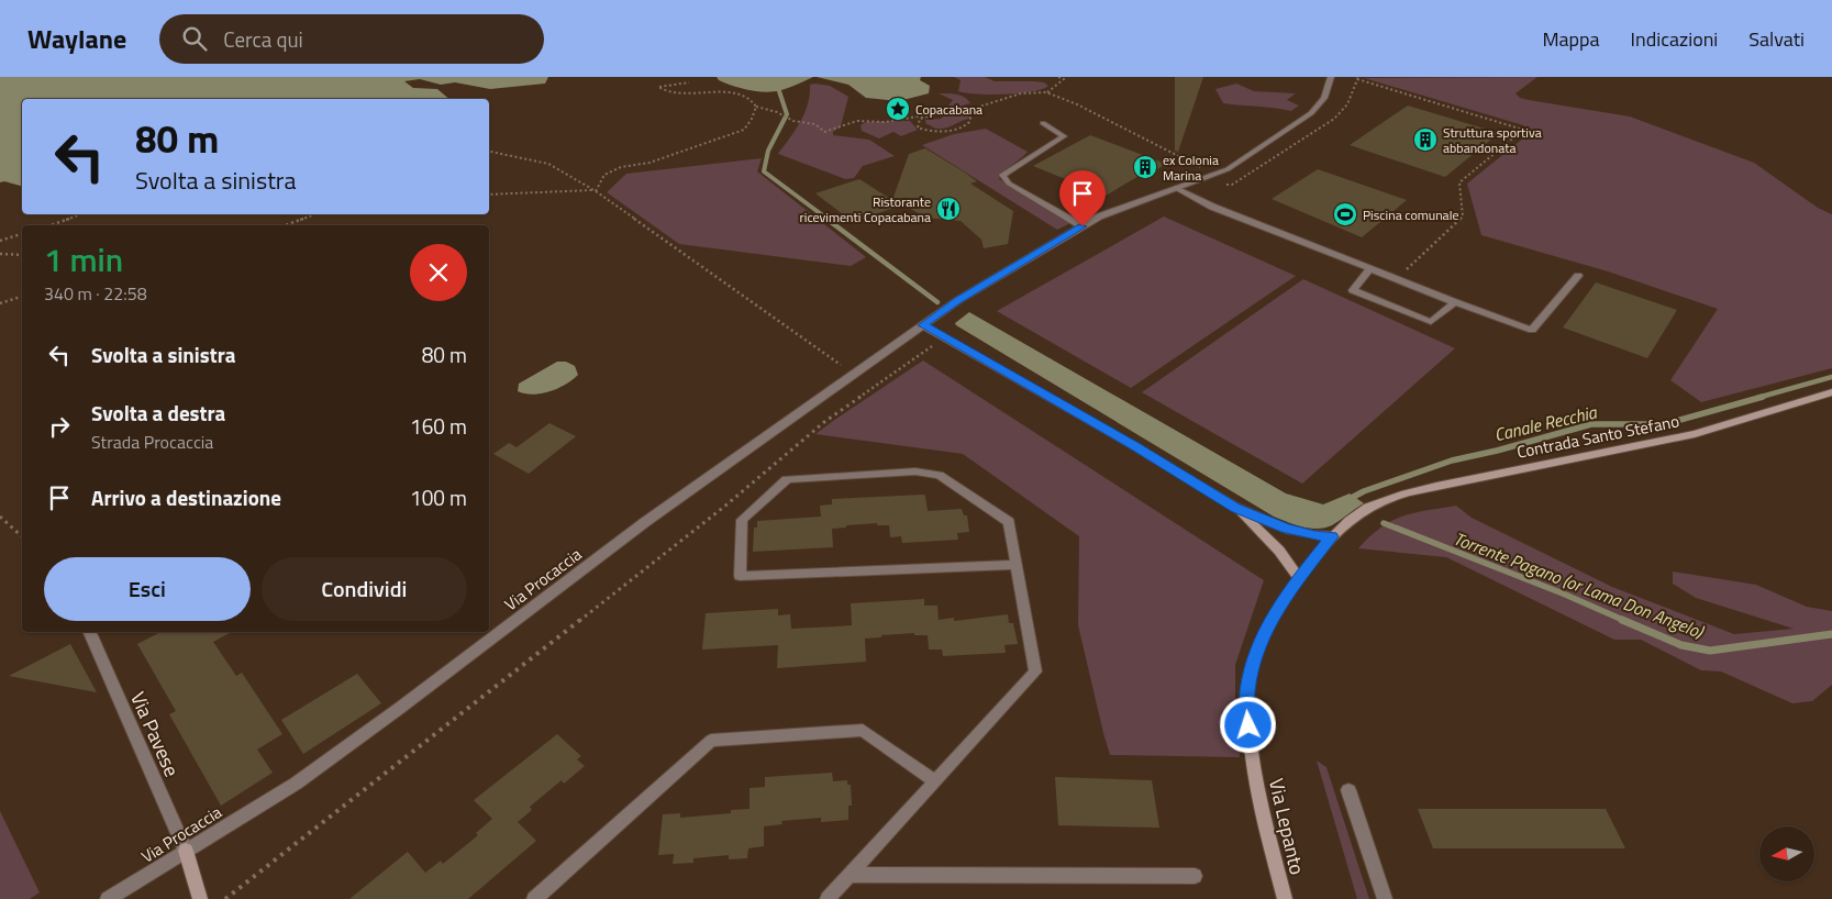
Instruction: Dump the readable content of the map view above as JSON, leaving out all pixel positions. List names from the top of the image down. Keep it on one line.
{"streets":{"street":["Contrada Santo Stefano","Via Procaccia","Via Pavese","Via Lepanto"]},"crossings":[["Contrada Santo Stefano","Via Lepanto"],["Via Procaccia","Via Pavese"]],"water":["Canale Recchia","Torrente Pagano (or Lama Don Angelo)"],"places":{"place":["Copacabana"],"building":["Struttura sportiva abbandonata","ex Colonia Marina"],"restaurant":["Ristorante ricevimenti Copacabana"],"sports":["Piscina comunale"]},"north":"left","page":{"header":"Waylane","search":"Cerca qui","nav":["Mappa","Indicazioni","Salvati"],"turn":["80 m","Svolta a sinistra"],"heading":["1 min","340 m · 22:58"],"list":[{"name":"Svolta a sinistra","value":"80 m"},{"name":"Svolta a destra","note":"Strada Procaccia","value":"160 m"},{"name":"Arrivo a destinazione","value":"100 m"}],"buttons":["Esci","Condividi"]}}
